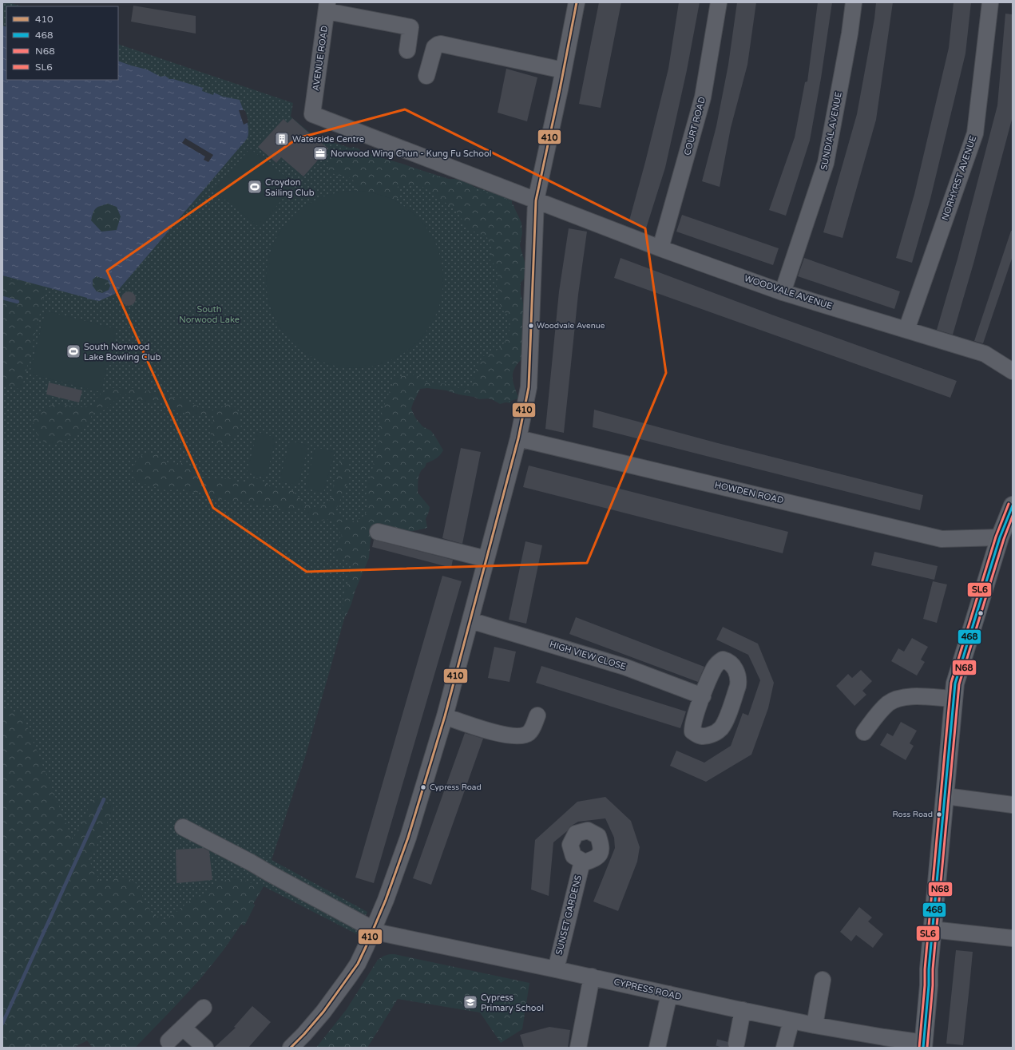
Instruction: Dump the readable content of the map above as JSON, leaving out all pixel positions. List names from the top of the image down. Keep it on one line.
{"streets":{"street":["AVENUE ROAD","COURT ROAD","SUNDIAL AVENUE","NORHYRST AVENUE","WOODVALE AVENUE","HOWDEN ROAD","HIGH VIEW CLOSE","SUNSET GARDENS","CYPRESS ROAD"]},"crossings":[["AVENUE ROAD","WOODVALE AVENUE"],["COURT ROAD","WOODVALE AVENUE"],["SUNDIAL AVENUE","WOODVALE AVENUE"],["NORHYRST AVENUE","WOODVALE AVENUE"],["SUNSET GARDENS","CYPRESS ROAD"]],"parks":["South Norwood Lake"],"places":{"building":["Waterside Centre"],"office":["Norwood Wing Chun - Kung Fu School"],"sports":["Croydon Sailing Club","South Norwood Lake Bowling Club"],"other":["Woodvale Avenue","Cypress Road","Ross Road"],"school or university":["Cypress Primary School"]},"lines":["transit line 410","transit line SL6","transit line 468","transit line N68"],"legend":["410","468","N68","SL6"]}
